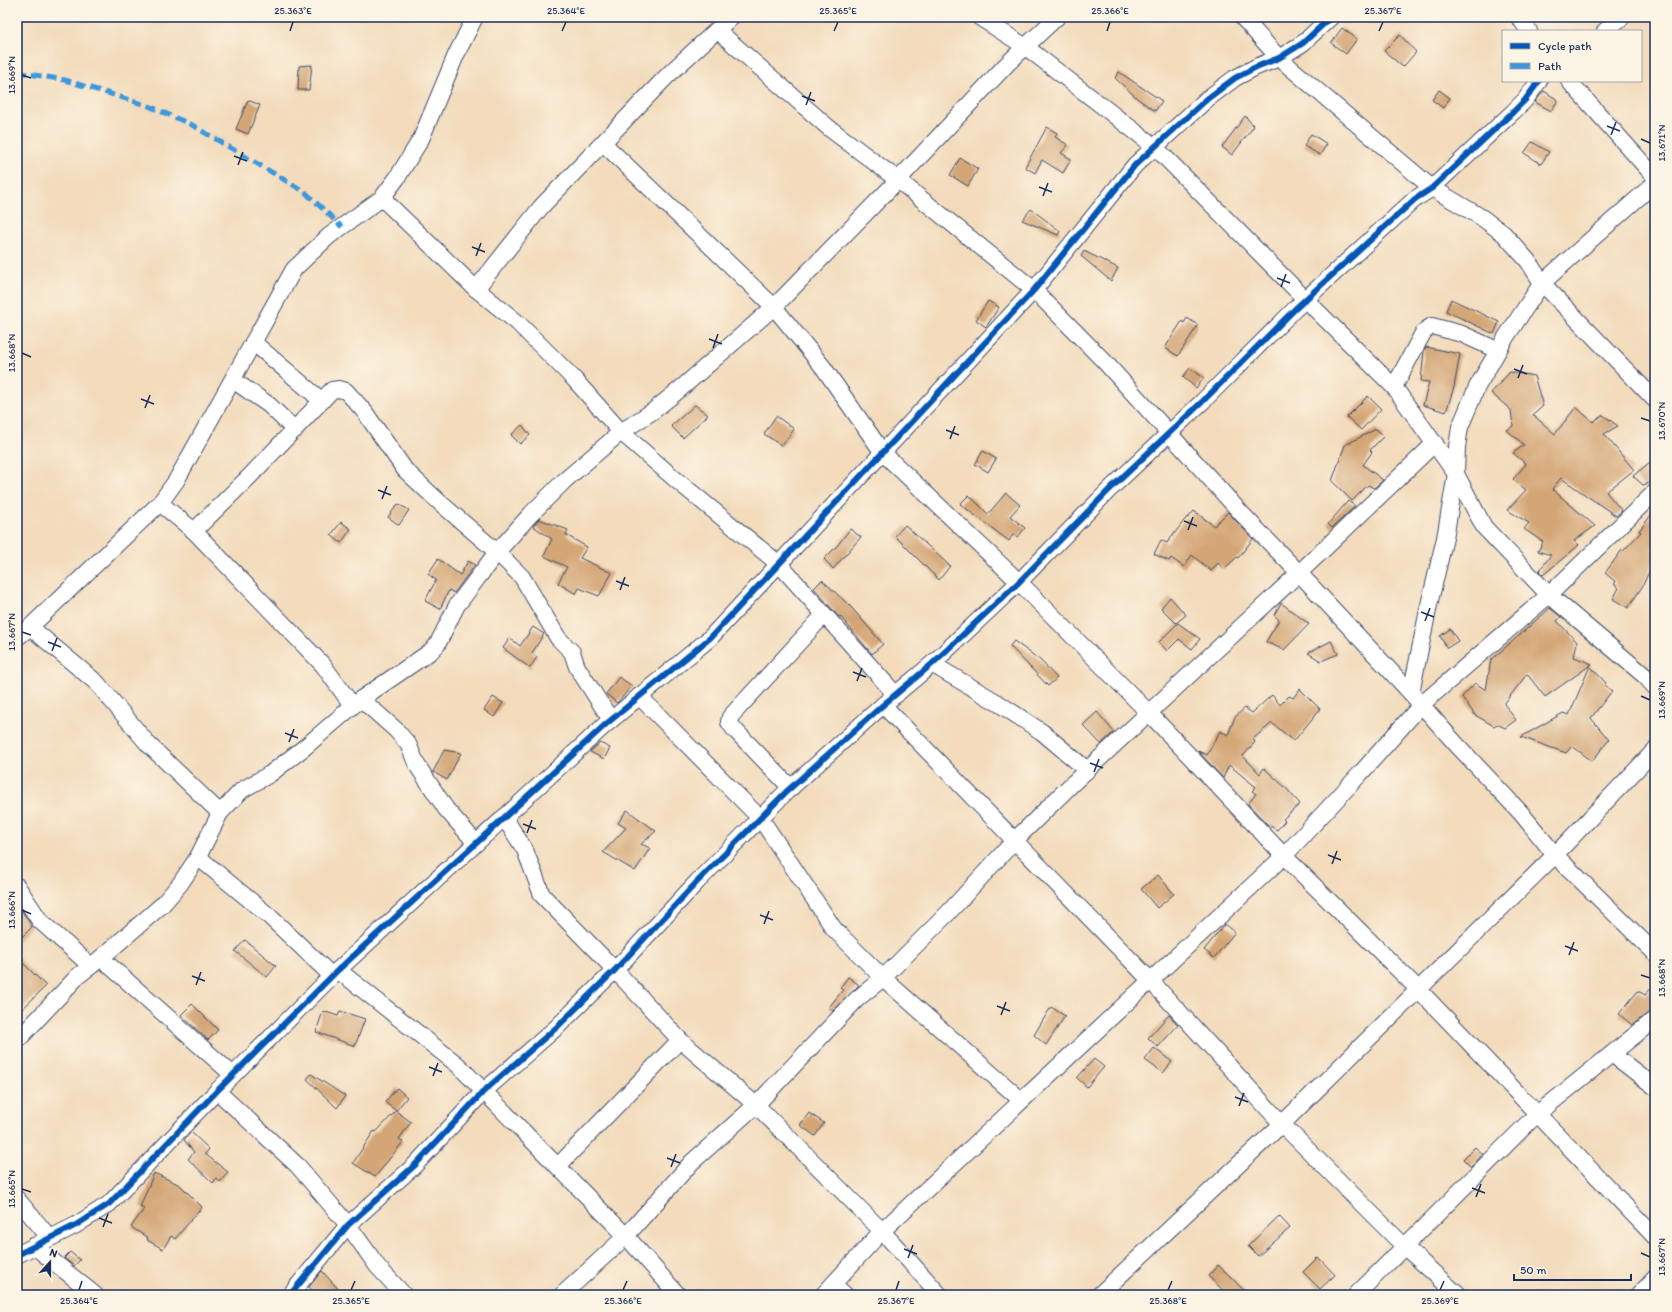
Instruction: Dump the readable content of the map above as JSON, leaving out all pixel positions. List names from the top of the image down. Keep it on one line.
{"legend":["Cycle path","Path"],"scale_bar":"50 m","north":"top","coordinates":["25.363°E","25.364°E","25.365°E","25.366°E","25.367°E","13.669°N","13.671°N","13.668°N","13.670°N","13.667°N","13.666°N","13.665°N","25.368°E","25.369°E"]}
